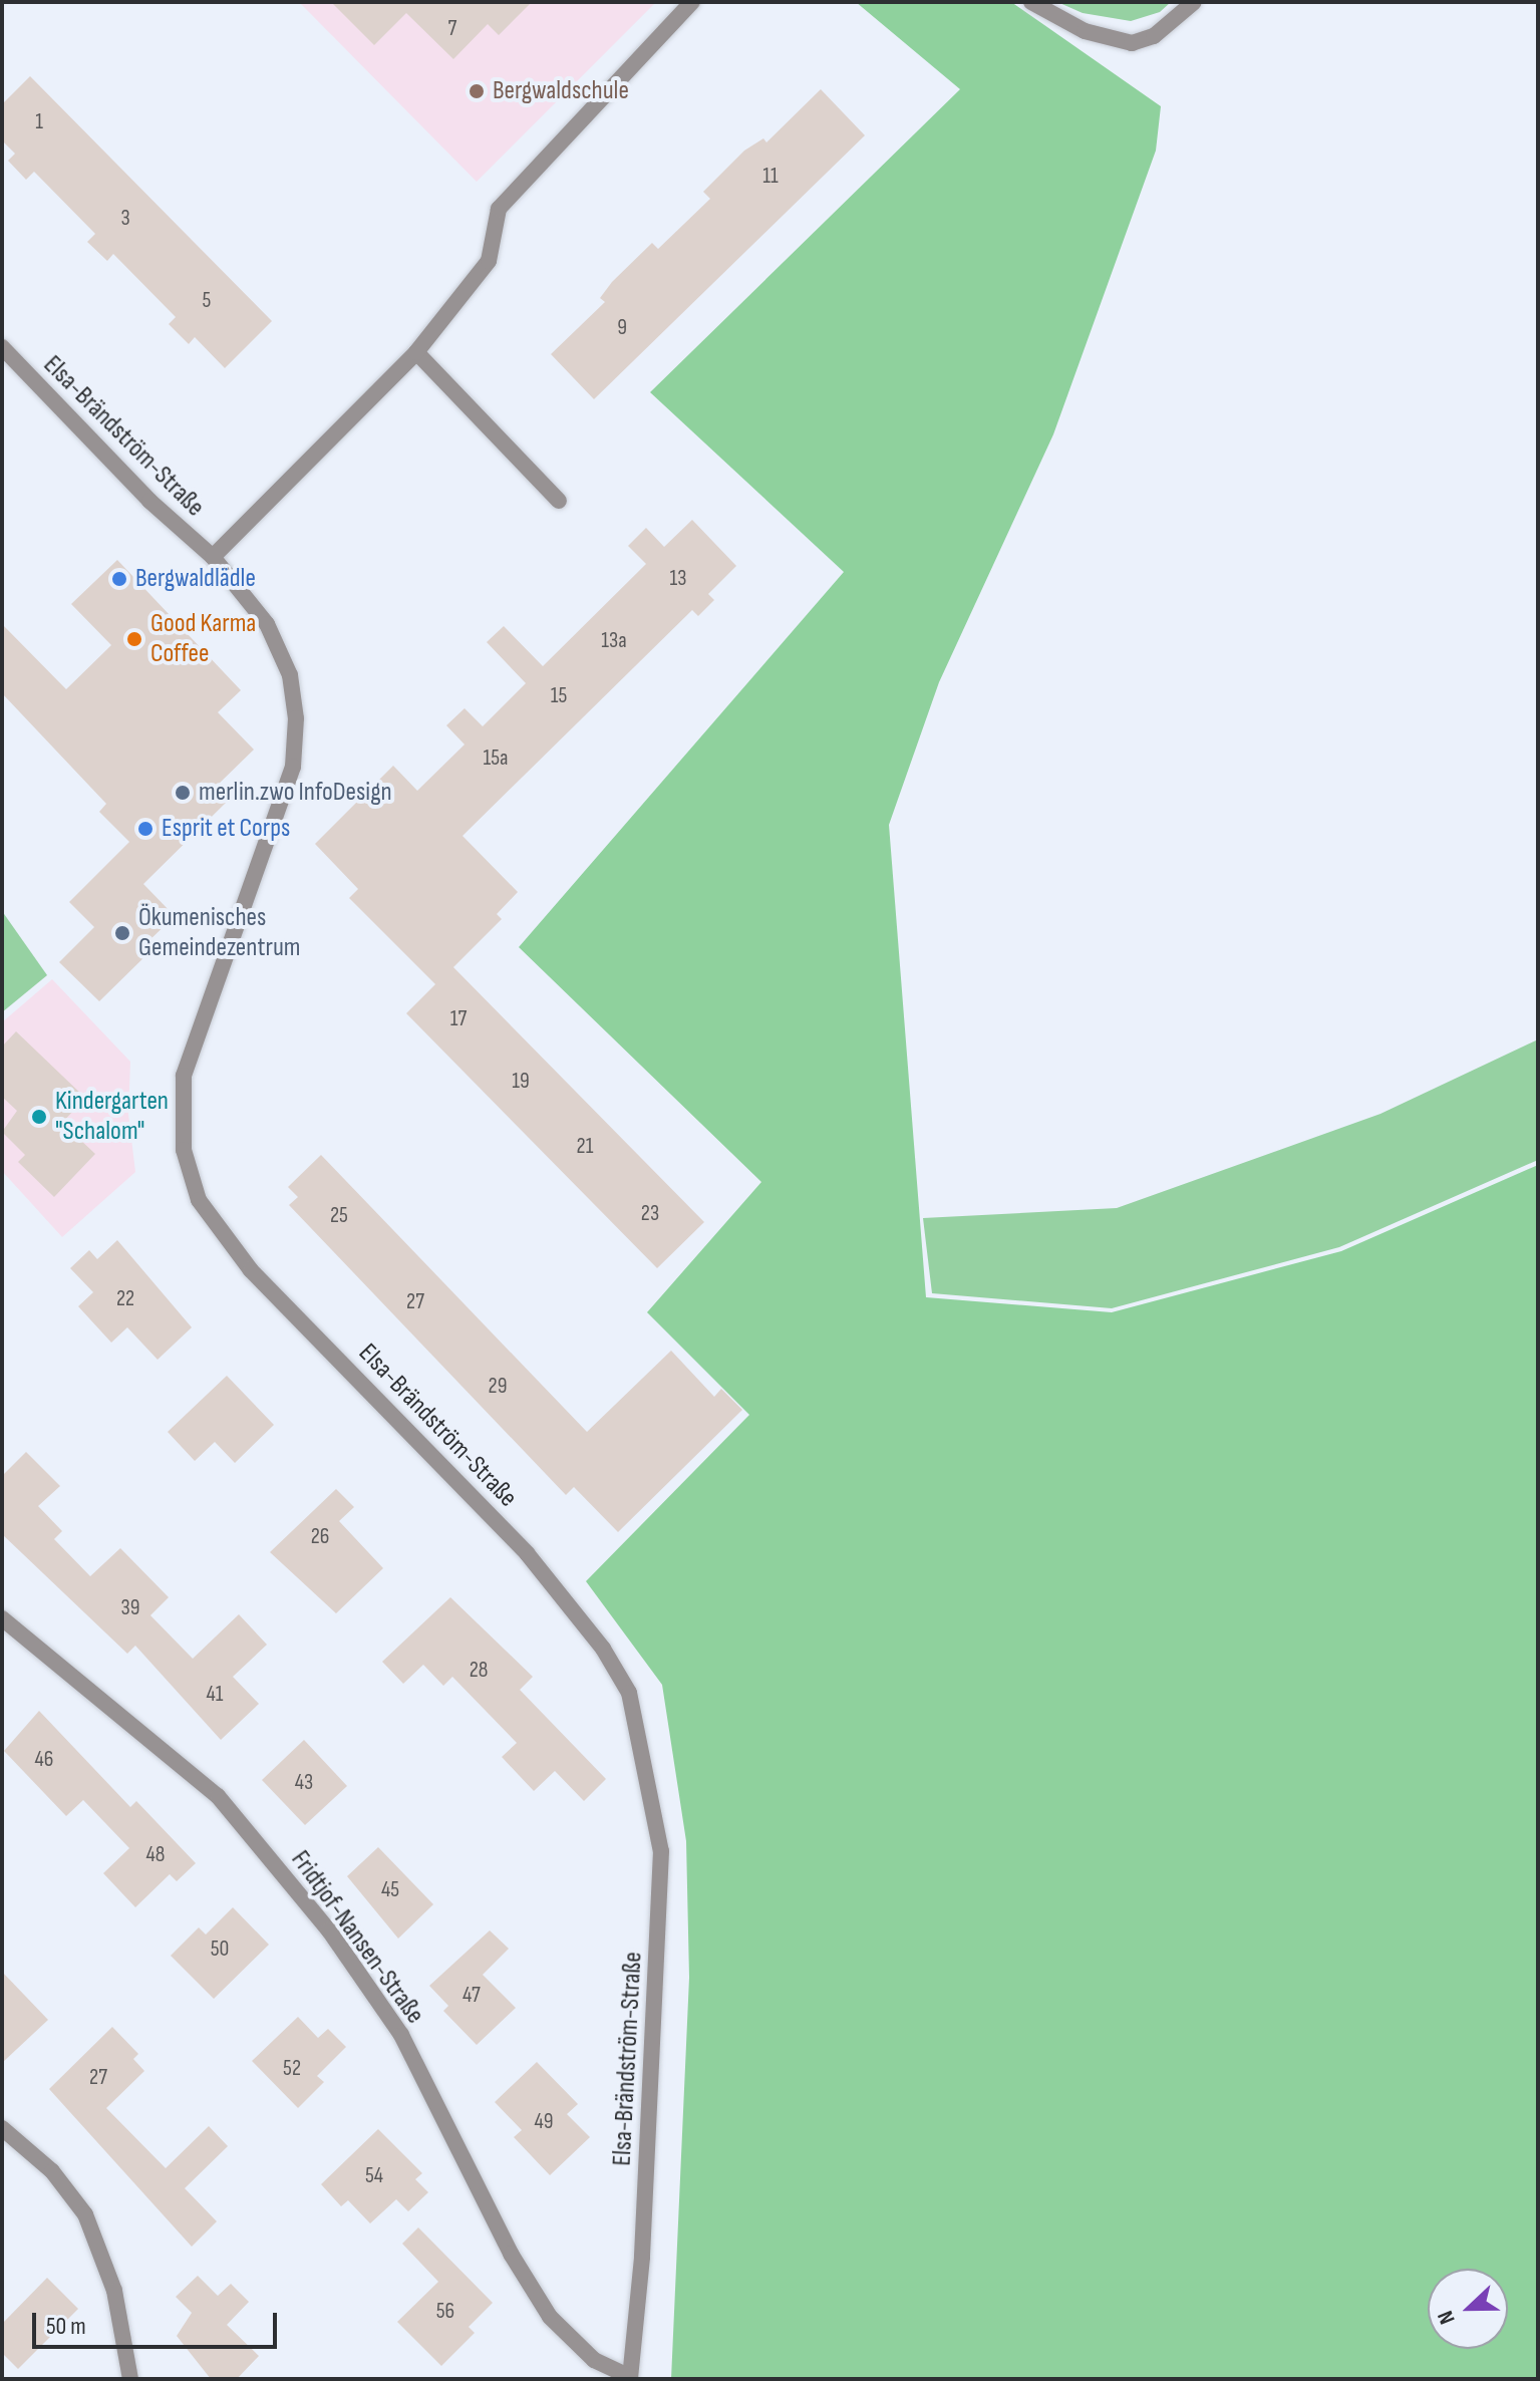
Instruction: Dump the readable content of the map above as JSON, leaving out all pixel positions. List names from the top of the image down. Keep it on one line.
{"streets":{"street":["Elsa-Brändström-Straße","Fridtjof-Nansen-Straße"]},"crossings":[["Elsa-Brändström-Straße","Fridtjof-Nansen-Straße"]],"places":["Bergwaldschule","Bergwaldlädle","Good Karma Coffee","merlin.zwo InfoDesign","Esprit et Corps","Ökumenisches Gemeindezentrum","Kindergarten \"Schalom\""],"house_numbers":["7","1","11","3","5","9","13","13a","15","15a","17","19","21","23","25","22","27","29","26","39","28","41","46","43","48","45","50","47","52","27","49","54","56"],"scale_bar":"50 m","north":"left"}
